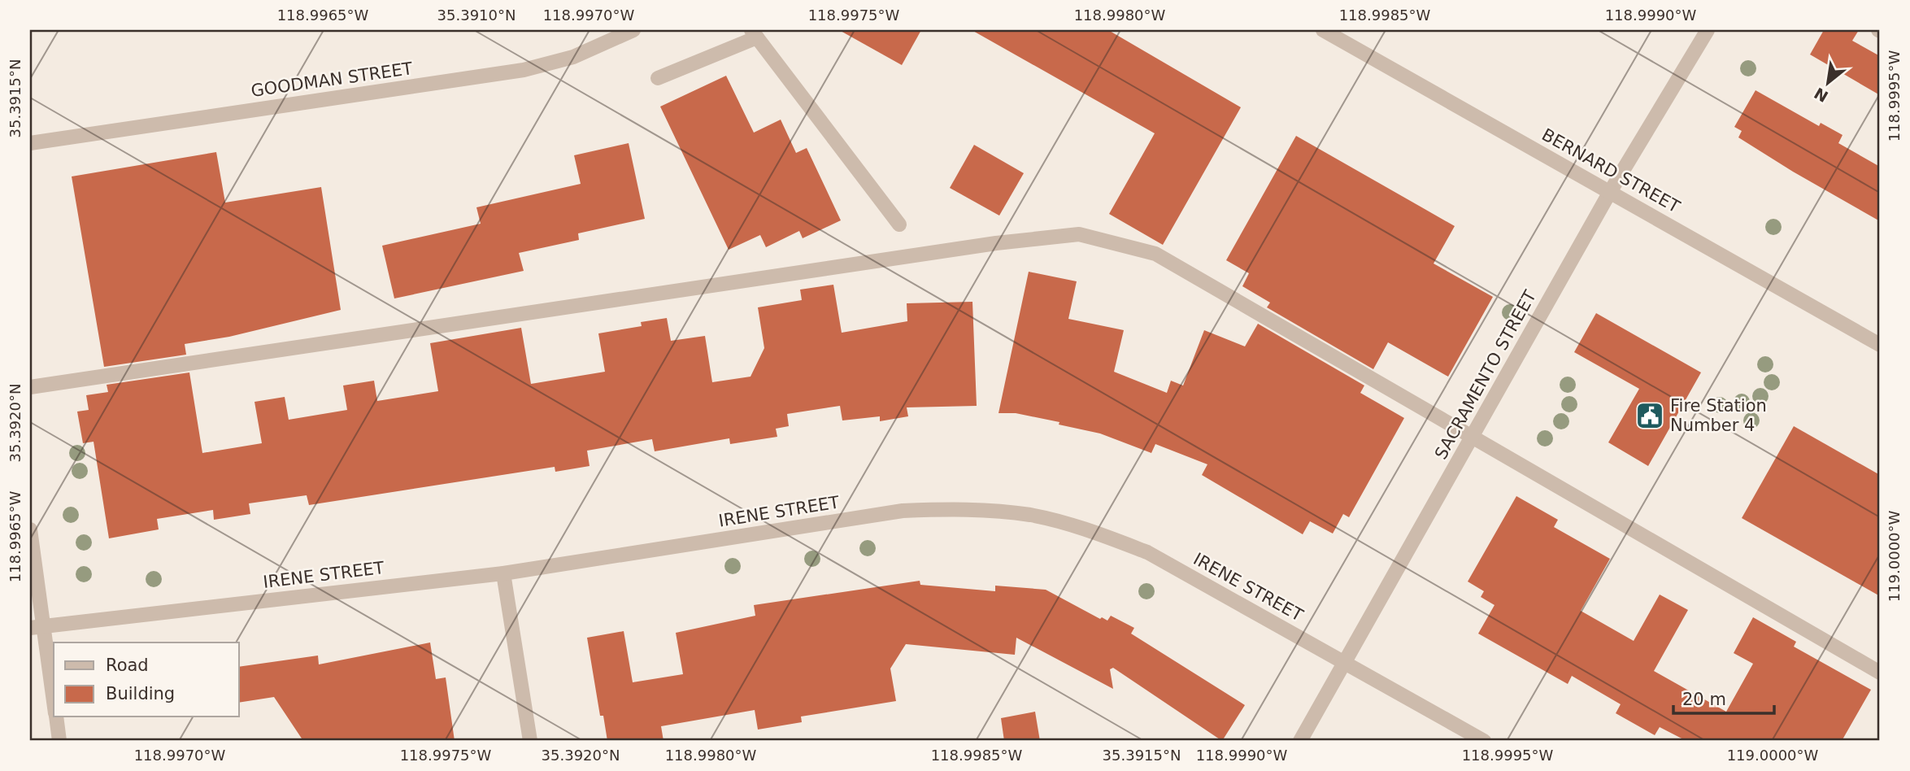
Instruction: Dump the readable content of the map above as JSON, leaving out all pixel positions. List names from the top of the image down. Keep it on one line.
{"streets":{"street":["GOODMAN STREET","BERNARD STREET","SACRAMENTO STREET","IRENE STREET"]},"crossings":[["BERNARD STREET","SACRAMENTO STREET"],["SACRAMENTO STREET","IRENE STREET"]],"places":{"public building":["Fire Station Number 4"]},"legend":["Road","Building"],"scale_bar":"20 m","north":"bottom left","coordinates":["118.9965°W","35.3910°N","118.9970°W","118.9975°W","118.9980°W","118.9985°W","118.9990°W","118.9995°W","35.3915°N","35.3920°N","119.0000°W"]}
